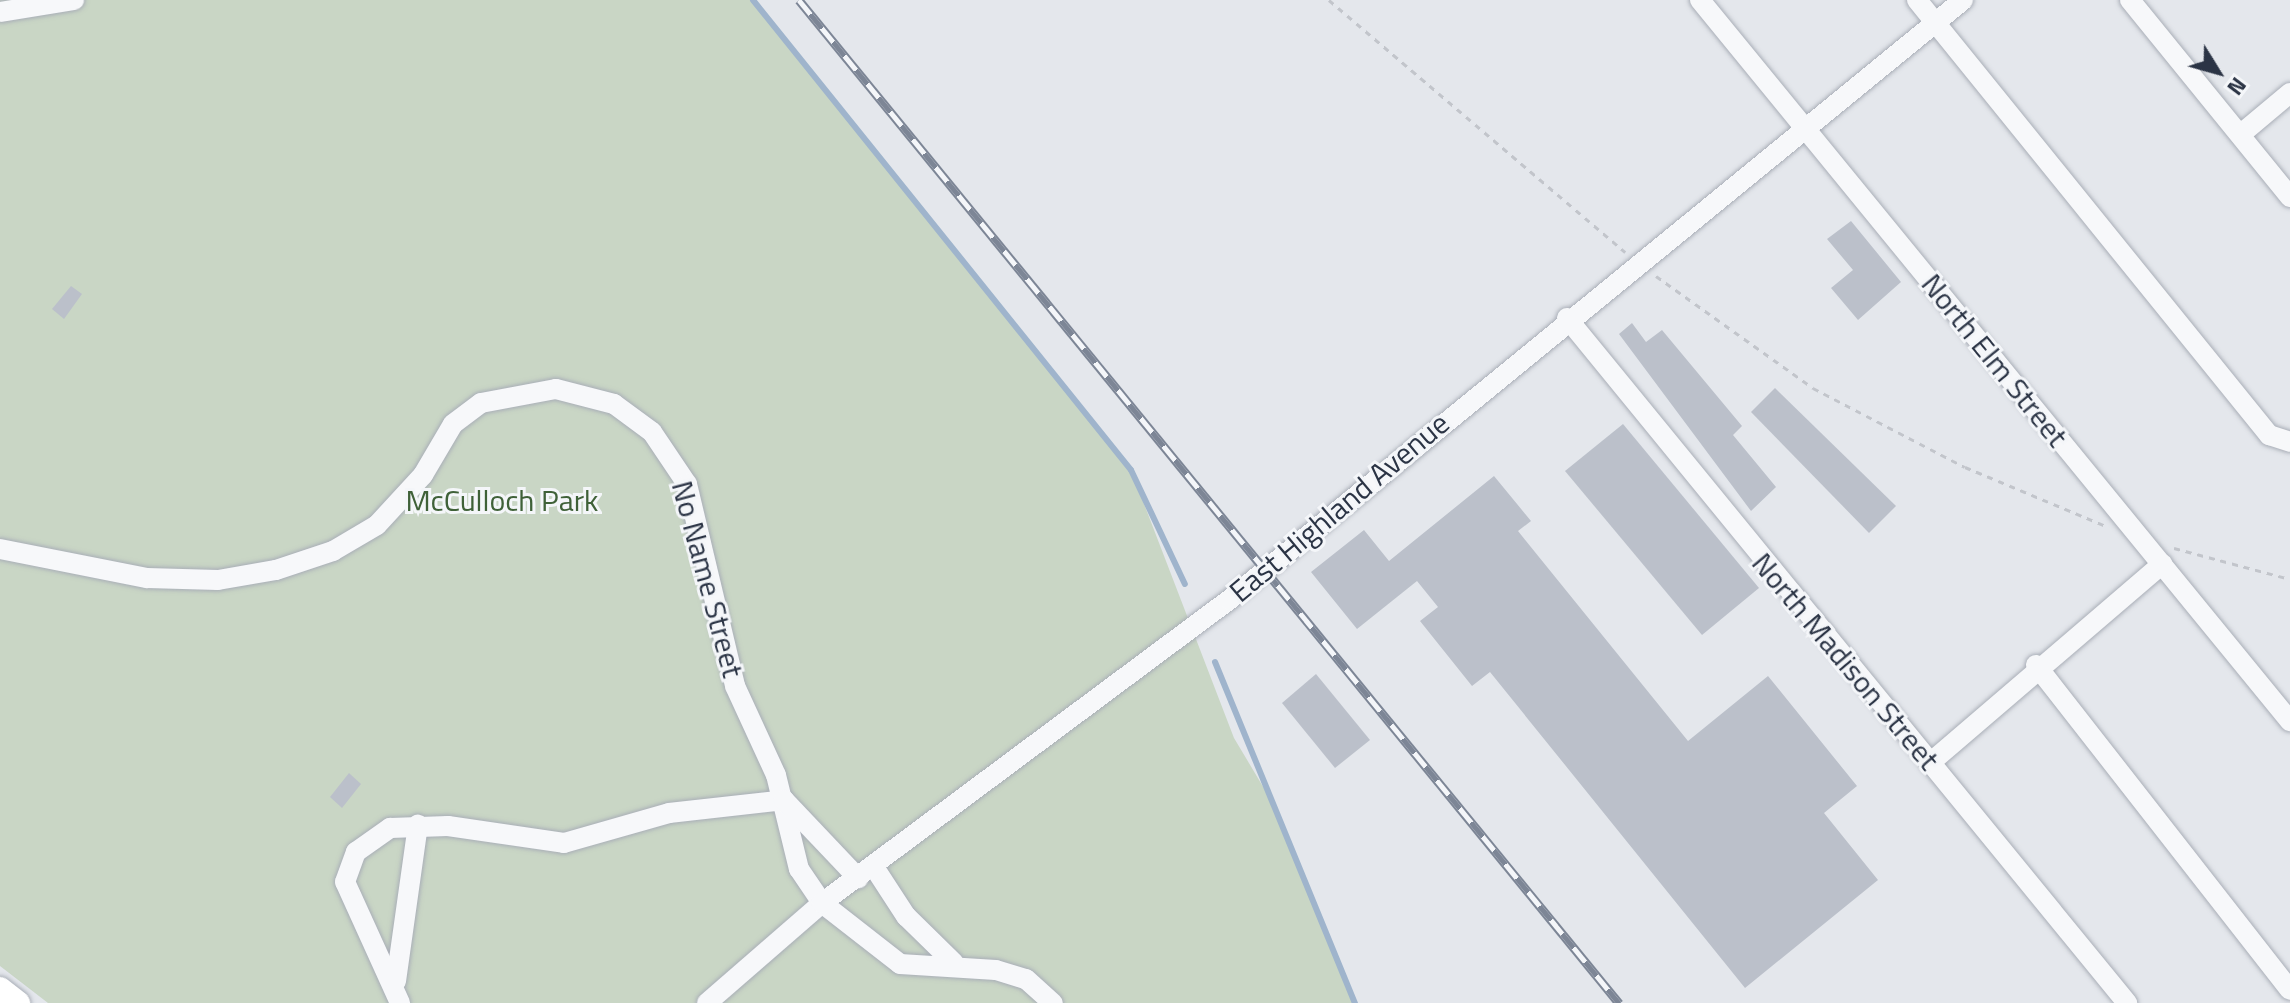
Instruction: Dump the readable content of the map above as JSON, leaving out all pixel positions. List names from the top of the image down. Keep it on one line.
{"streets":{"street":["North Elm Street","East Highland Avenue","No Name Street","North Madison Street"]},"crossings":[["North Elm Street","East Highland Avenue"],["East Highland Avenue","No Name Street"],["East Highland Avenue","North Madison Street"]],"parks":["McCulloch Park"],"north":"bottom right"}
